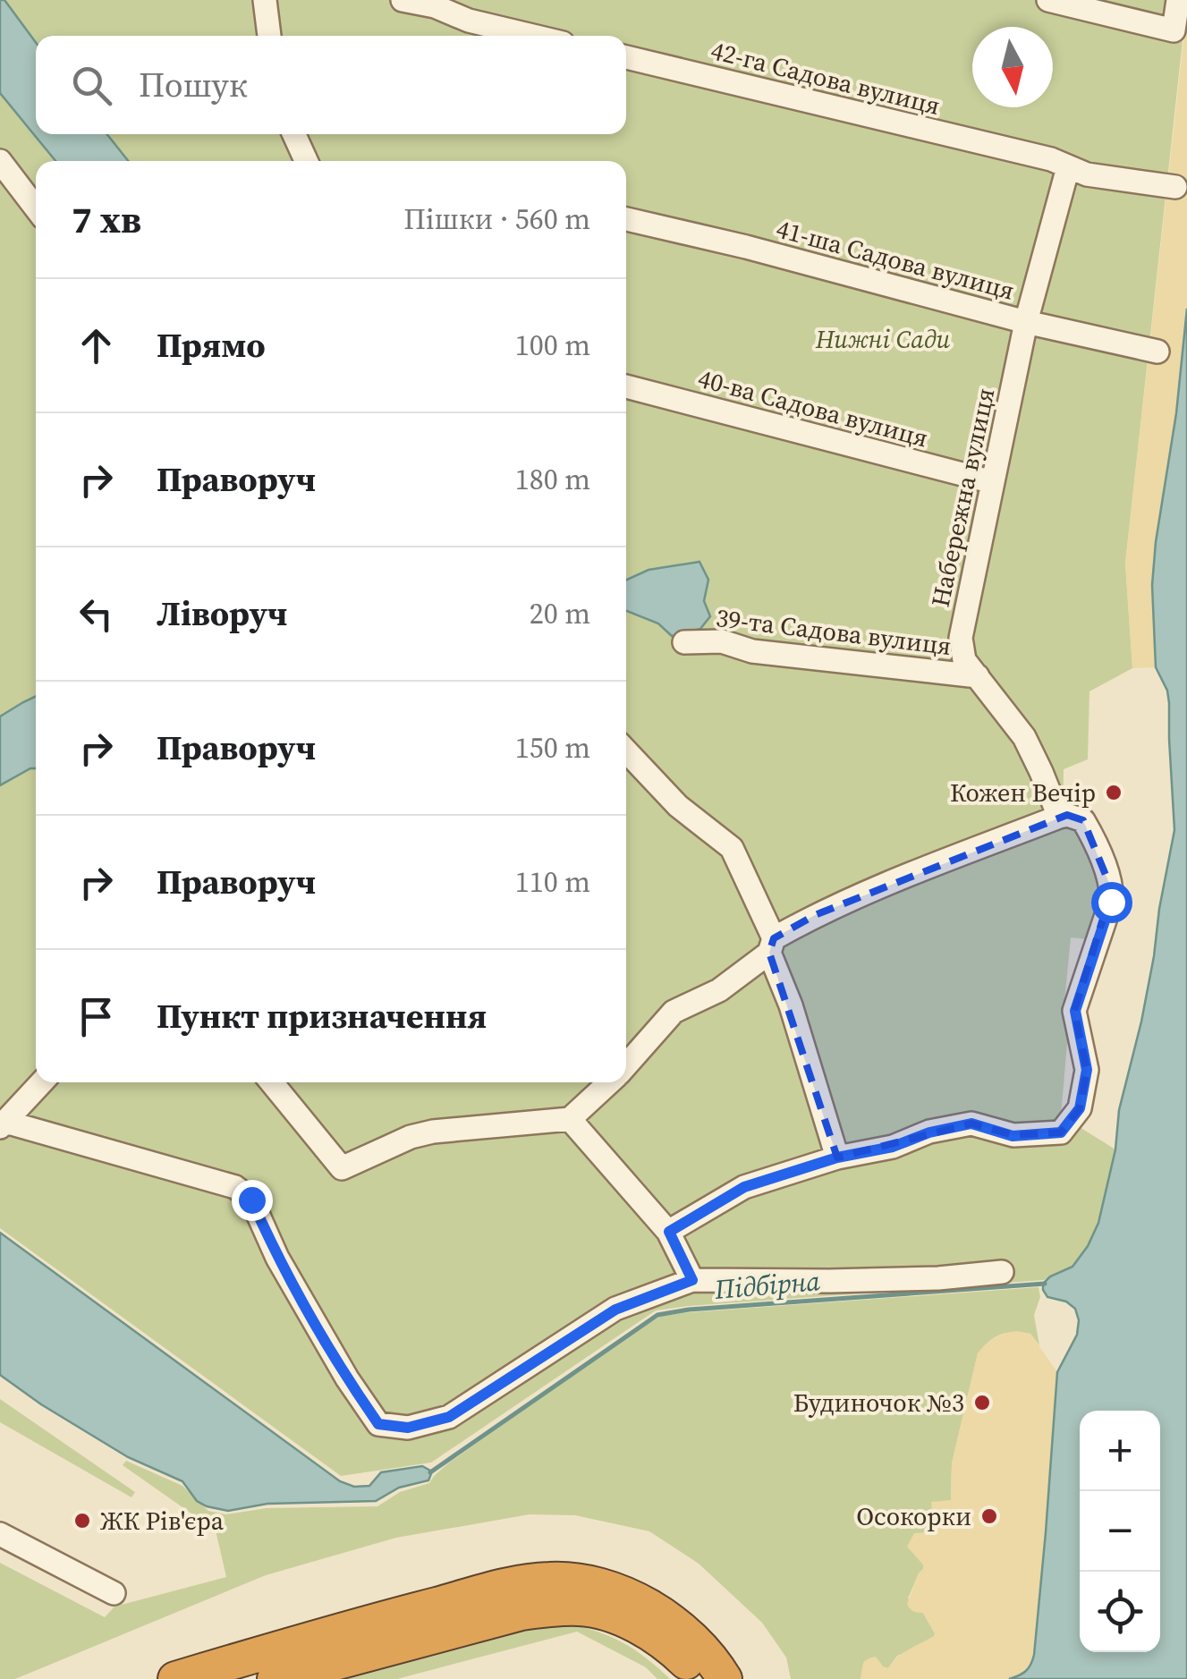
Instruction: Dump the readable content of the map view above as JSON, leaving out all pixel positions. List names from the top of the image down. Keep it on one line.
{"streets":{"street":["42-га Садова вулиця","41-ша Садова вулиця","40-ва Садова вулиця","Набережна вулиця","39-та Садова вулиця"]},"crossings":[["42-га Садова вулиця","Набережна вулиця"],["41-ша Садова вулиця","Набережна вулиця"],["40-ва Садова вулиця","Набережна вулиця"],["Набережна вулиця","39-та Садова вулиця"]],"water":["Підбірна"],"parks":["Нижні Сади"],"places":["Кожен Вечір","Будиночок №3","Осокорки","ЖК Рів'єра"],"north":"bottom","page":{"search":"Пошук","heading":["7 хв","Пішки · 560 m"],"list":[["Прямо","100 m"],["Праворуч","180 m"],["Ліворуч","20 m"],["Праворуч","150 m"],["Праворуч","110 m"],"Пункт призначення"],"map_buttons":["+","−"]}}
